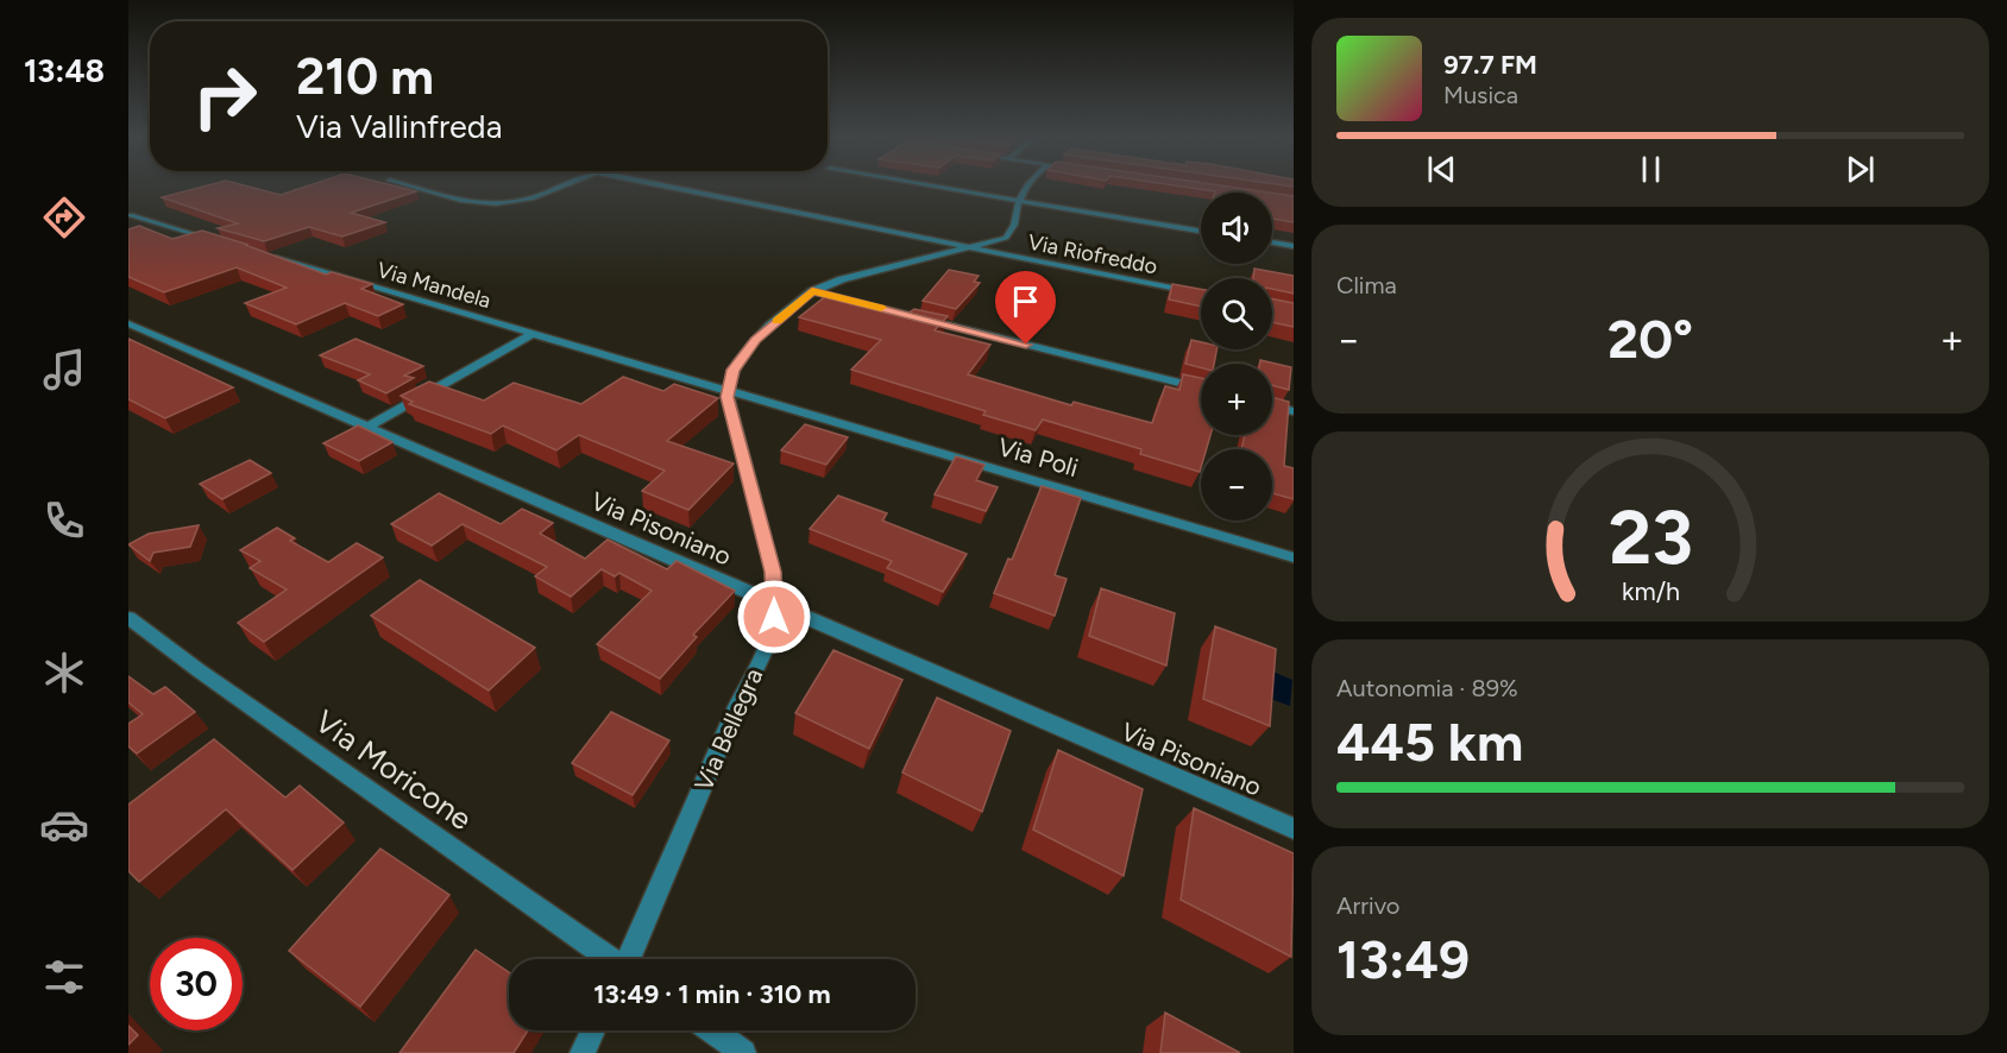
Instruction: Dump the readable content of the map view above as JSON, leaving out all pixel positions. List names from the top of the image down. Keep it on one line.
{"streets":{"street":["Via Riofreddo","Via Mandela","Via Poli","Via Pisoniano","Via Bellegra","Via Moricone"]},"crossings":[["Via Mandela","Via Poli"],["Via Mandela","Via Bellegra"],["Via Poli","Via Bellegra"],["Via Pisoniano","Via Bellegra"]],"page":{"tabs":"13:48","turn":["210 m","Via Vallinfreda"],"song":["97.7 FM","Musica"],"map_buttons":["+","−"],"tile":["Clima",["Autonomia · 89%","445 km"],["Arrivo","13:49"]],"heat":["−","20°","+"],"limit":"30","trip":"13:49 · 1 min · 310 m","gauge":["23","km/h"]}}
